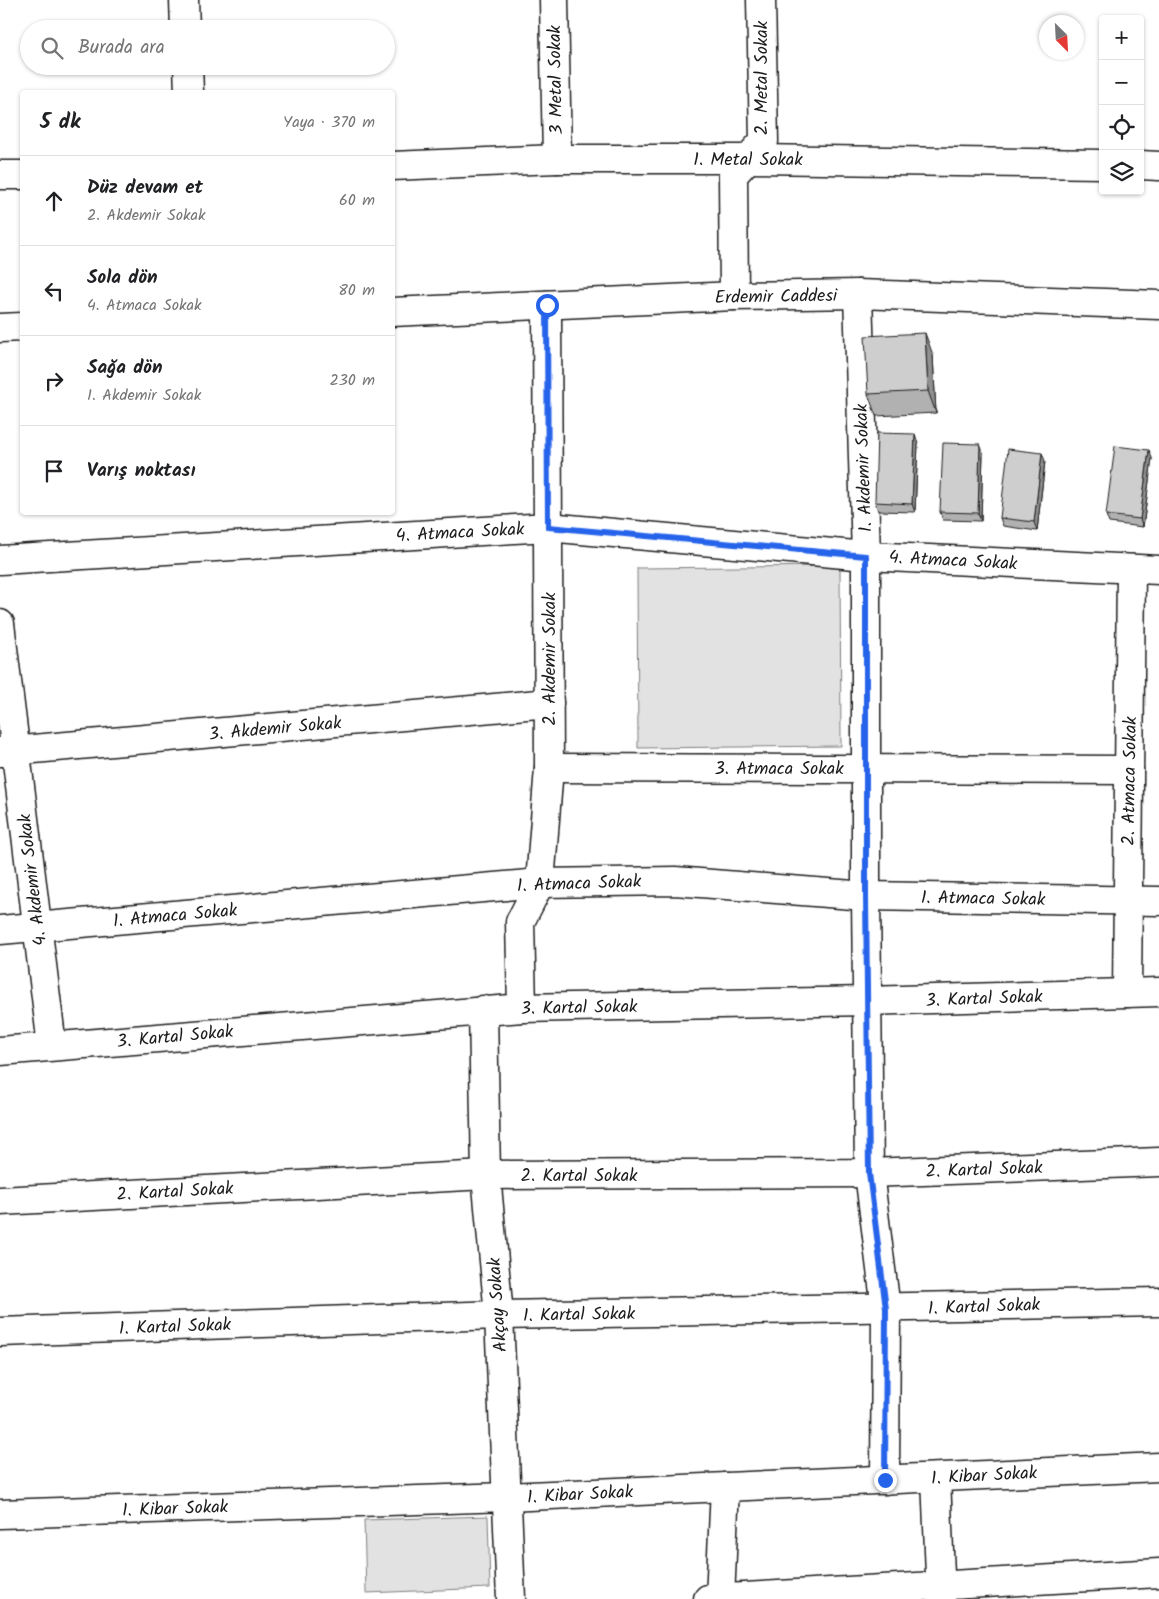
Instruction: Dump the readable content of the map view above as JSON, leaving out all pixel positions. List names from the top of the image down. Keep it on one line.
{"streets":{"street":["2. Metal Sokak","3 Metal Sokak","1. Metal Sokak","Erdemir Caddesi","1. Akdemir Sokak","4. Atmaca Sokak","2. Akdemir Sokak","3. Akdemir Sokak","3. Atmaca Sokak","2. Atmaca Sokak","4. Akdemir Sokak","1. Atmaca Sokak","3. Kartal Sokak","2. Kartal Sokak","Akçay Sokak","1. Kartal Sokak","1. Kibar Sokak"]},"crossings":[["2. Metal Sokak","1. Metal Sokak"],["2. Metal Sokak","Erdemir Caddesi"],["3 Metal Sokak","1. Metal Sokak"],["Erdemir Caddesi","1. Akdemir Sokak"],["Erdemir Caddesi","2. Akdemir Sokak"],["1. Akdemir Sokak","4. Atmaca Sokak"],["1. Akdemir Sokak","3. Atmaca Sokak"],["1. Akdemir Sokak","1. Atmaca Sokak"],["1. Akdemir Sokak","3. Kartal Sokak"],["1. Akdemir Sokak","2. Kartal Sokak"],["1. Akdemir Sokak","1. Kartal Sokak"],["1. Akdemir Sokak","1. Kibar Sokak"],["4. Atmaca Sokak","2. Akdemir Sokak"],["4. Atmaca Sokak","2. Atmaca Sokak"],["2. Akdemir Sokak","3. Akdemir Sokak"],["2. Akdemir Sokak","3. Atmaca Sokak"],["2. Akdemir Sokak","1. Atmaca Sokak"],["2. Akdemir Sokak","3. Kartal Sokak"],["3. Akdemir Sokak","4. Akdemir Sokak"],["3. Atmaca Sokak","2. Atmaca Sokak"],["2. Atmaca Sokak","1. Atmaca Sokak"],["2. Atmaca Sokak","3. Kartal Sokak"],["4. Akdemir Sokak","1. Atmaca Sokak"],["4. Akdemir Sokak","3. Kartal Sokak"],["3. Kartal Sokak","Akçay Sokak"],["2. Kartal Sokak","Akçay Sokak"],["Akçay Sokak","1. Kartal Sokak"],["Akçay Sokak","1. Kibar Sokak"]],"north":"bottom right","page":{"map_buttons":["+","−"],"search":"Burada ara","heading":["5 dk","Yaya · 370 m"],"list":[["Düz devam et","2. Akdemir Sokak","60 m"],["Sola dön","4. Atmaca Sokak","80 m"],["Sağa dön","1. Akdemir Sokak","230 m"],"Varış noktası"]}}
